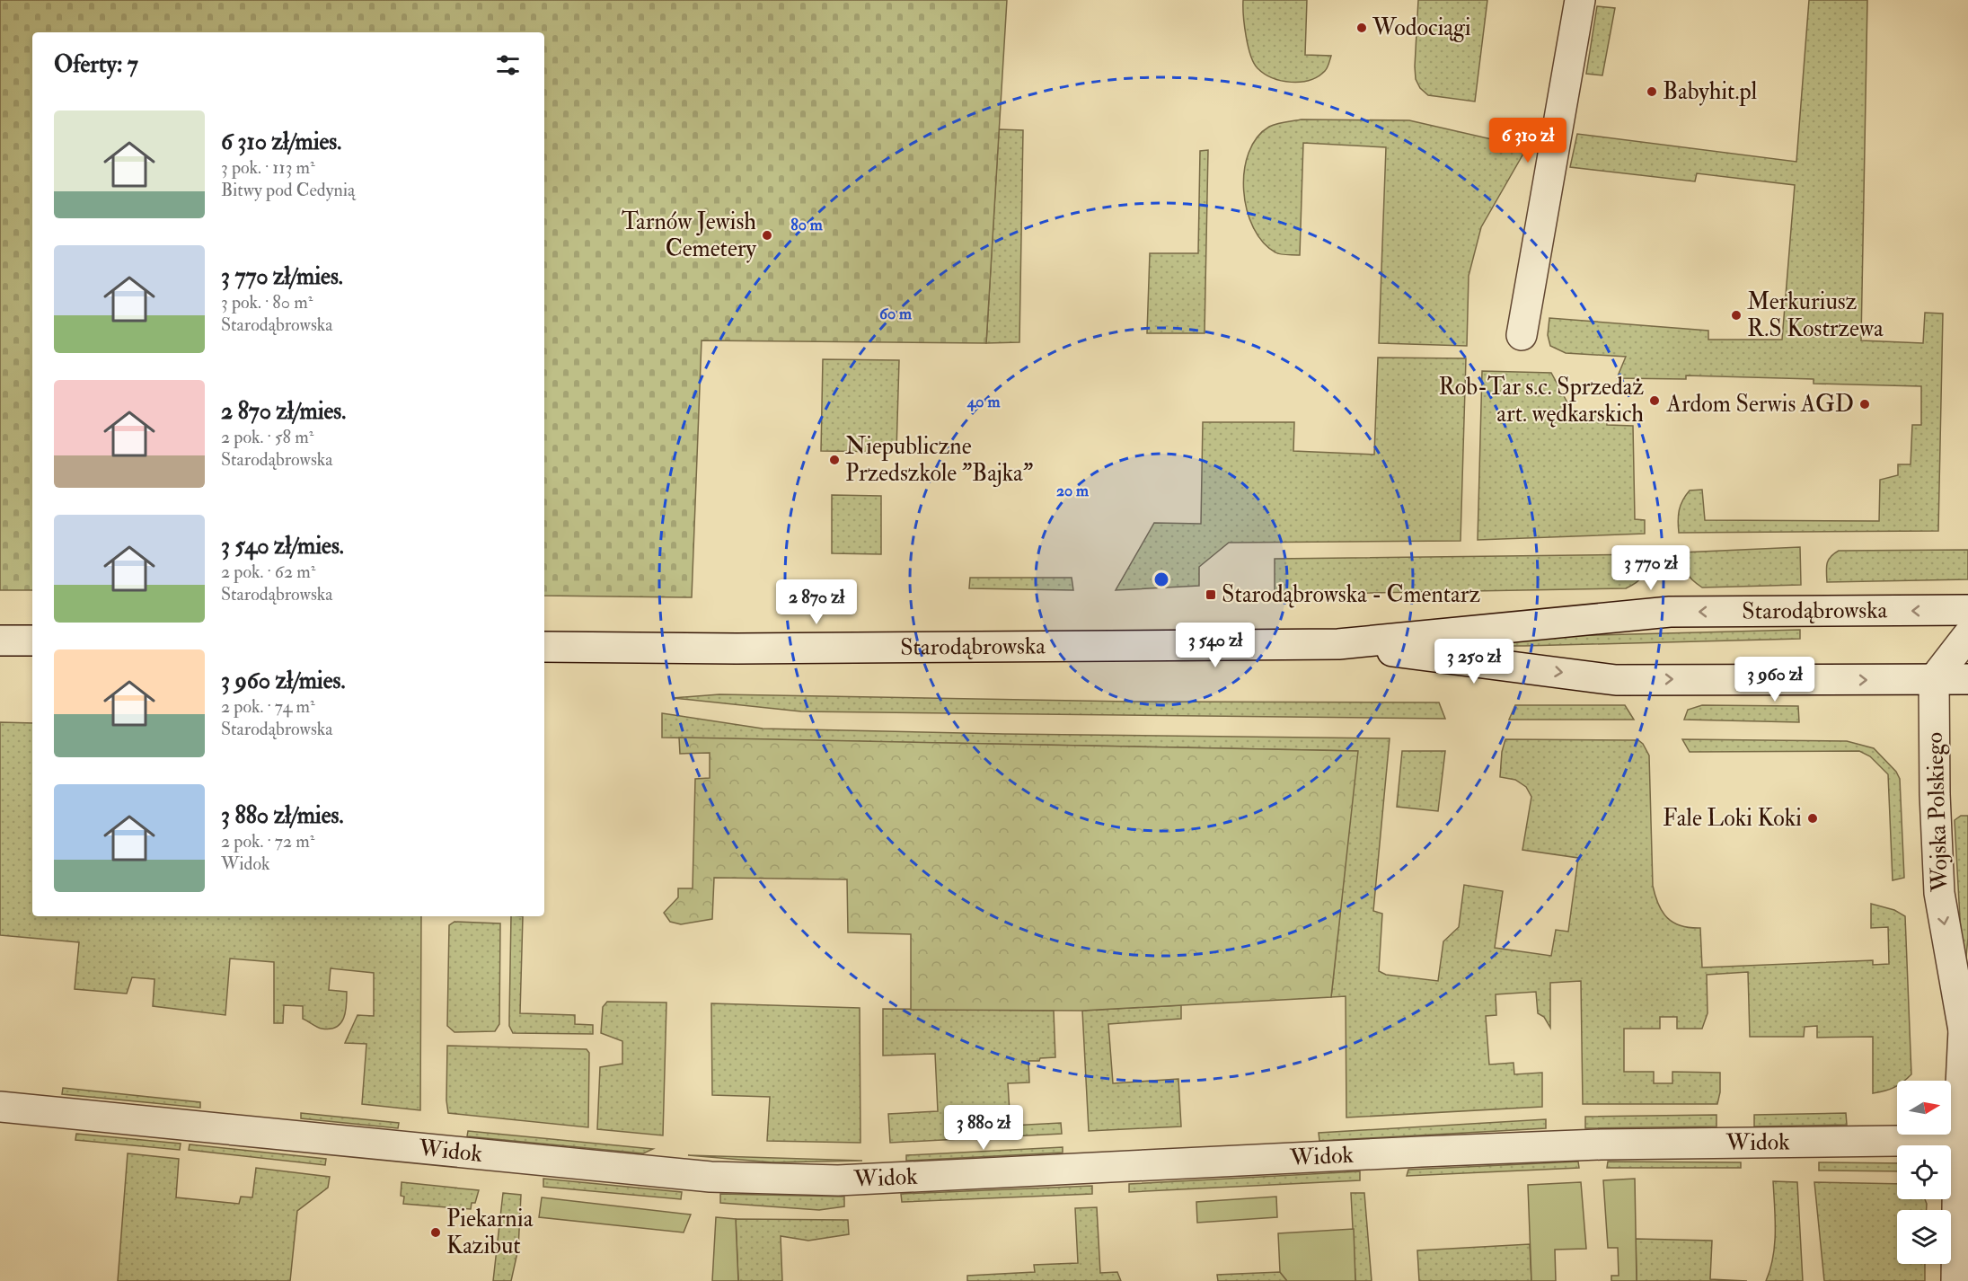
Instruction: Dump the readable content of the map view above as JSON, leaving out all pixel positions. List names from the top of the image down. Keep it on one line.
{"streets":{"street":["Starodąbrowska","Wojska Polskiego","Widok"]},"crossings":[["Starodąbrowska","Wojska Polskiego"],["Wojska Polskiego","Widok"]],"one_way":["Wojska Polskiego"],"places":{"other":["Wodociągi","Babyhit.pl","Tarnów Jewish Cemetery","Merkuriusz R.S Kostrzewa","Rob-Tar s.c. Sprzedaż art. wędkarskich","Ardom Serwis AGD","Niepubliczne Przedszkole \"Bajka\"","Fale Loki Koki","Piekarnia Kazibut"],"transit":["Starodąbrowska - Cmentarz"]},"north":"right","page":{"heading":"Oferty: 7","list":[{"name":"6 310 zł/mies.","note":"3 pok. · 113 m² · Bitwy pod Cedynią"},{"name":"3 770 zł/mies.","note":"3 pok. · 80 m² · Starodąbrowska"},{"name":"2 870 zł/mies.","note":"2 pok. · 58 m² · Starodąbrowska"},{"name":"3 540 zł/mies.","note":"2 pok. · 62 m² · Starodąbrowska"},{"name":"3 960 zł/mies.","note":"2 pok. · 74 m² · Starodąbrowska"},{"name":"3 880 zł/mies.","note":"2 pok. · 72 m² · Widok"}],"price":["6 310 zł","3 770 zł","2 870 zł","3 540 zł","3 250 zł","3 960 zł","3 880 zł"]},"rings":["80 m","60 m","40 m","20 m"]}
